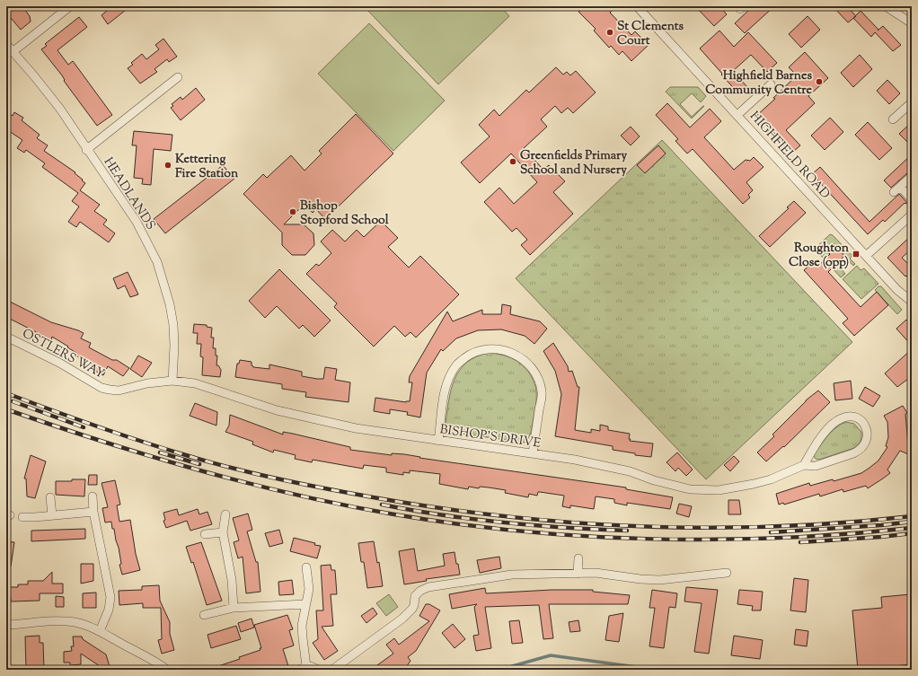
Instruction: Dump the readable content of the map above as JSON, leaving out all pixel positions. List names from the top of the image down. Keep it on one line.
{"streets":{"street":["HIGHFIELD ROAD","HEADLANDS","OSTLERS WAY","BISHOP'S DRIVE"]},"crossings":[["HEADLANDS","OSTLERS WAY"],["HEADLANDS","BISHOP'S DRIVE"],["OSTLERS WAY","BISHOP'S DRIVE"]],"places":{"other":["St Clements Court","Highfield Barnes Community Centre","Greenfields Primary School and Nursery","Kettering Fire Station","Bishop Stopford School"],"transit":["Roughton Close (opp)"]}}
